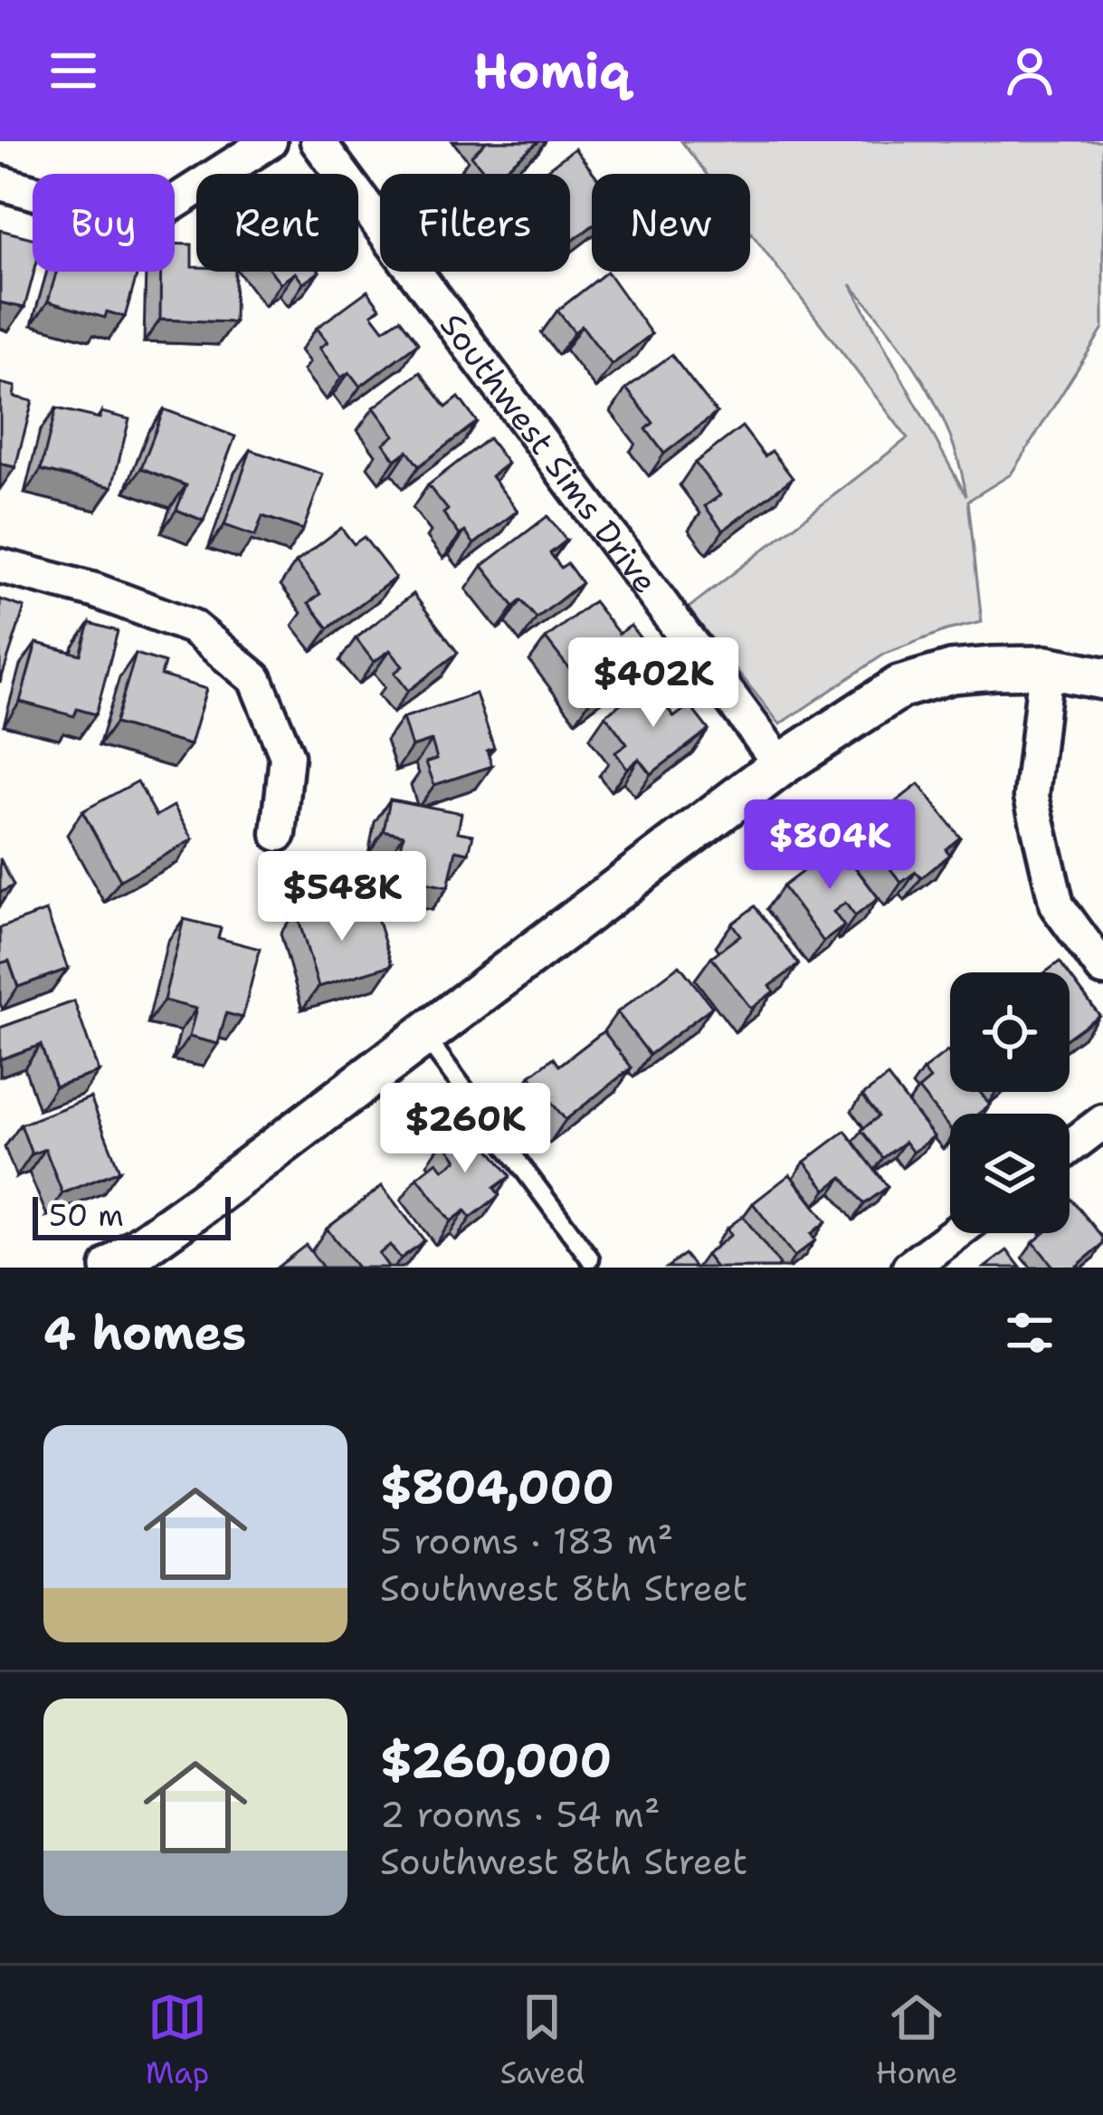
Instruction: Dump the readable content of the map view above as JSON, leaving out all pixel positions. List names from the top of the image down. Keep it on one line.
{"streets":{"street":["Southwest Sims Drive"]},"scale_bar":"50 m","page":{"header":"Homiq","chip":["Buy","Rent","Filters","New"],"price":["$402K","$804K","$548K","$260K"],"scale":"50 m","heading":"4 homes","list":[{"name":"$804,000","note":"5 rooms · 183 m² · Southwest 8th Street"},{"name":"$260,000","note":"2 rooms · 54 m² · Southwest 8th Street"}],"tabs":["Map","Saved","Home"]}}
